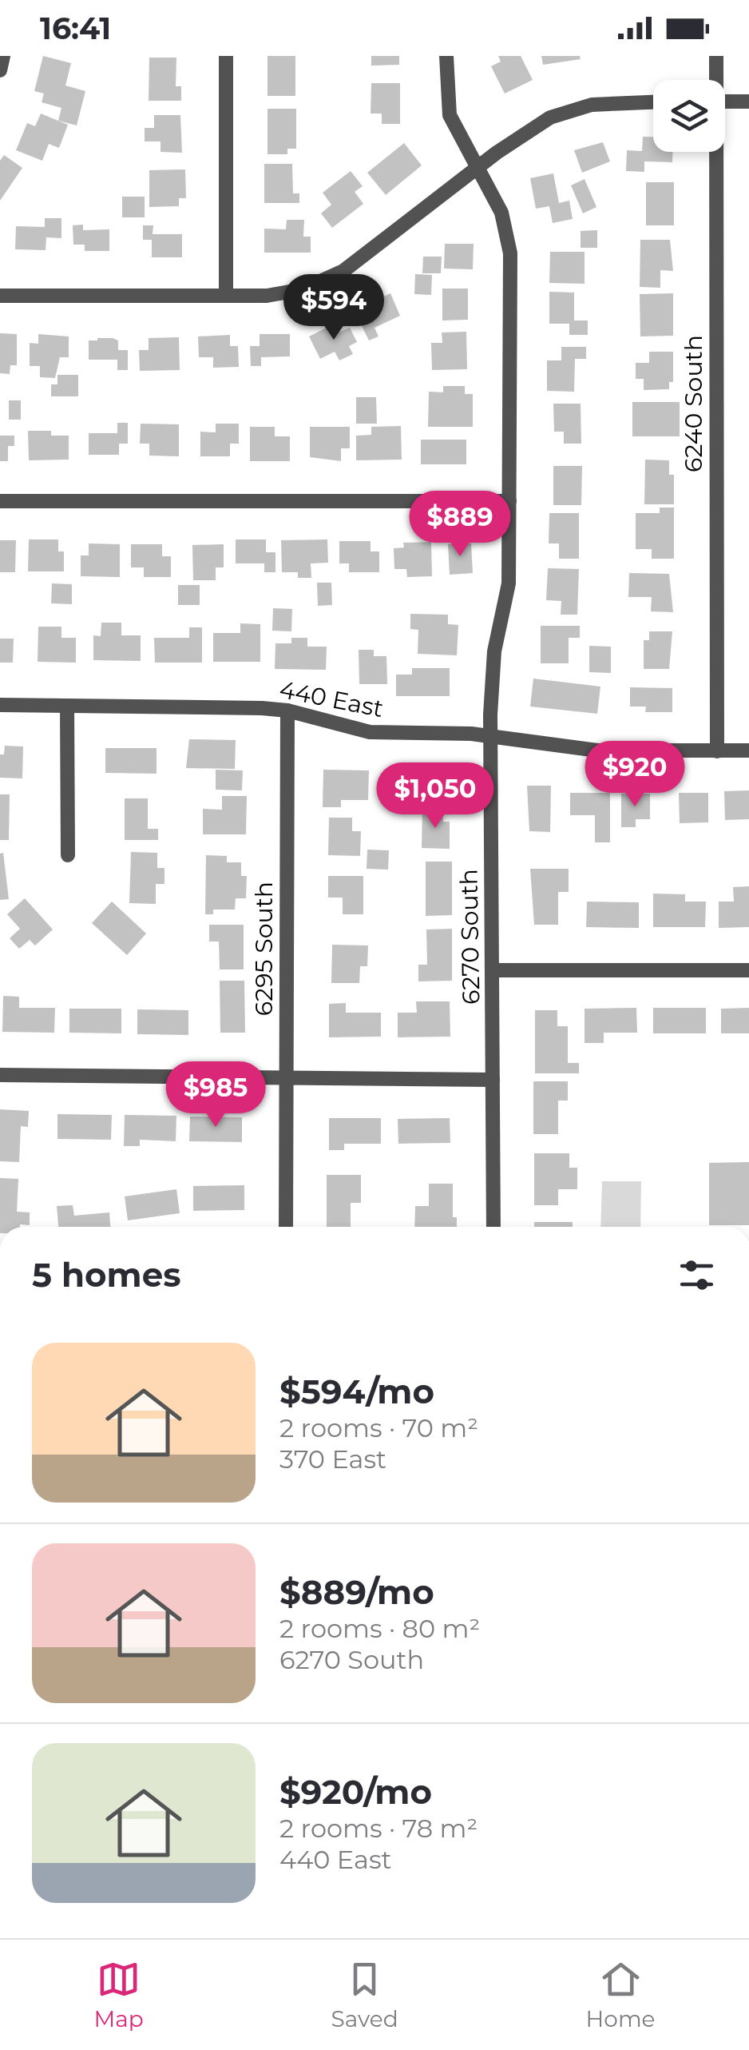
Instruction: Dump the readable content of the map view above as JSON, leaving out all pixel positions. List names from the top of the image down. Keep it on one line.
{"streets":{"street":["6240 South","440 East","6270 South","6295 South"]},"crossings":[["6240 South","440 East"],["440 East","6270 South"],["440 East","6295 South"]],"page":{"status":"16:41","price":["$594","$889","$920","$1,050","$985"],"heading":"5 homes","list":[{"name":"$594/mo","note":"2 rooms · 70 m² · 370 East"},{"name":"$889/mo","note":"2 rooms · 80 m² · 6270 South"},{"name":"$920/mo","note":"2 rooms · 78 m² · 440 East"}],"tabs":["Map","Saved","Home"]}}
